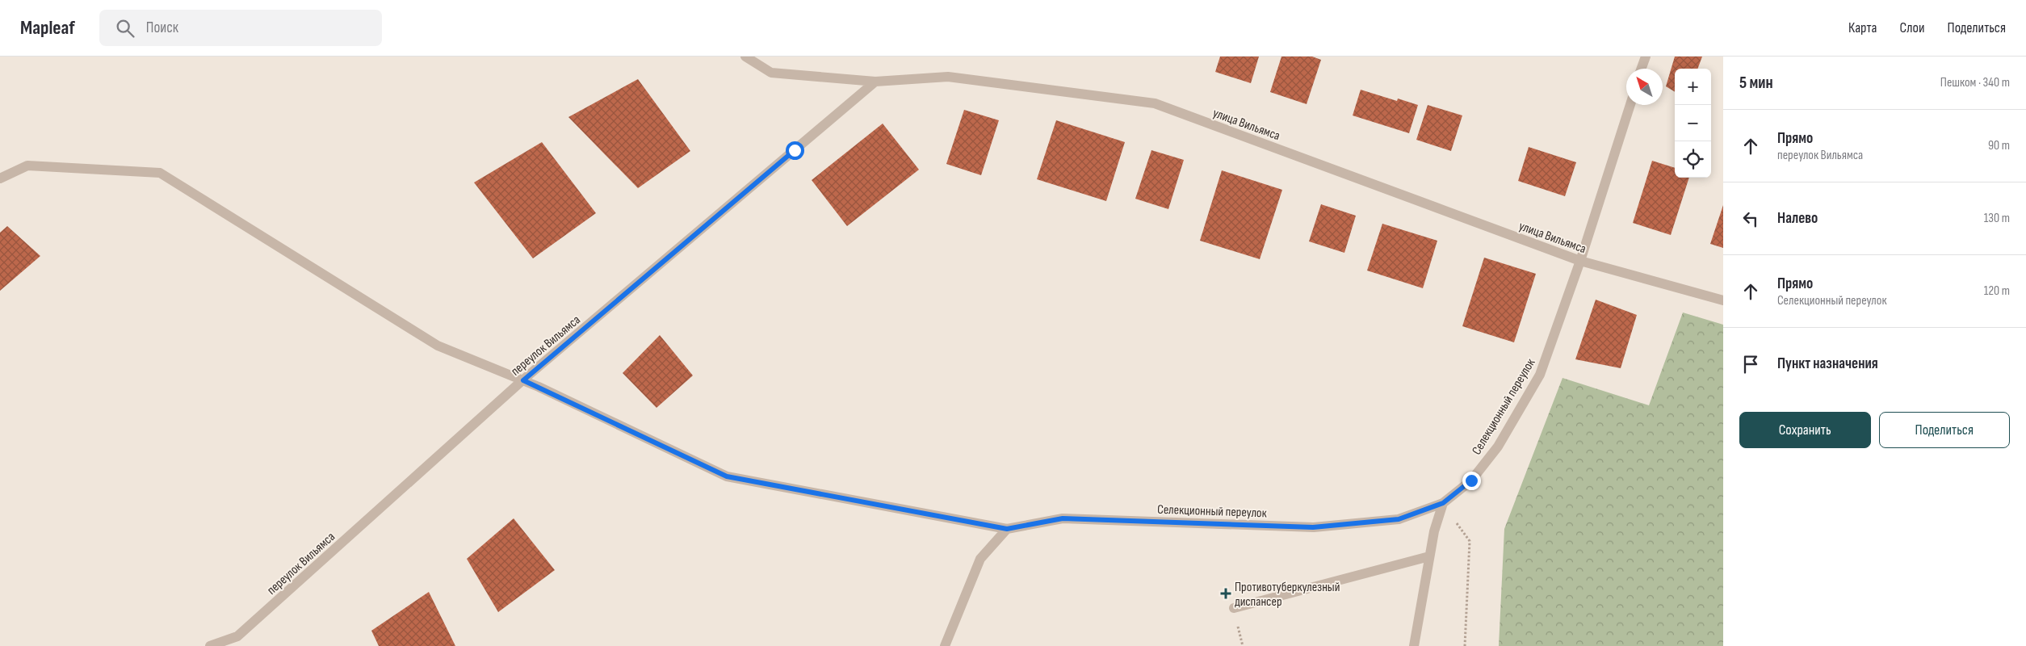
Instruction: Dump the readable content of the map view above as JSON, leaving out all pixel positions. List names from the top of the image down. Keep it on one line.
{"streets":{"street":["улица Вильямса","переулок Вильямса","Селекционный переулок"]},"crossings":[["улица Вильямса","переулок Вильямса"],["улица Вильямса","Селекционный переулок"]],"places":{"health":["Противотуберкулезный диспансер"]},"north":"top left","page":{"header":"Mapleaf","search":"Поиск","nav":["Карта","Слои","Поделиться"],"heading":["5 мин","Пешком · 340 m"],"map_buttons":["+","−"],"list":[["Прямо","переулок Вильямса","90 m"],["Налево","130 m"],["Прямо","Селекционный переулок","120 m"],"Пункт назначения"],"buttons":["Сохранить","Поделиться"]}}
